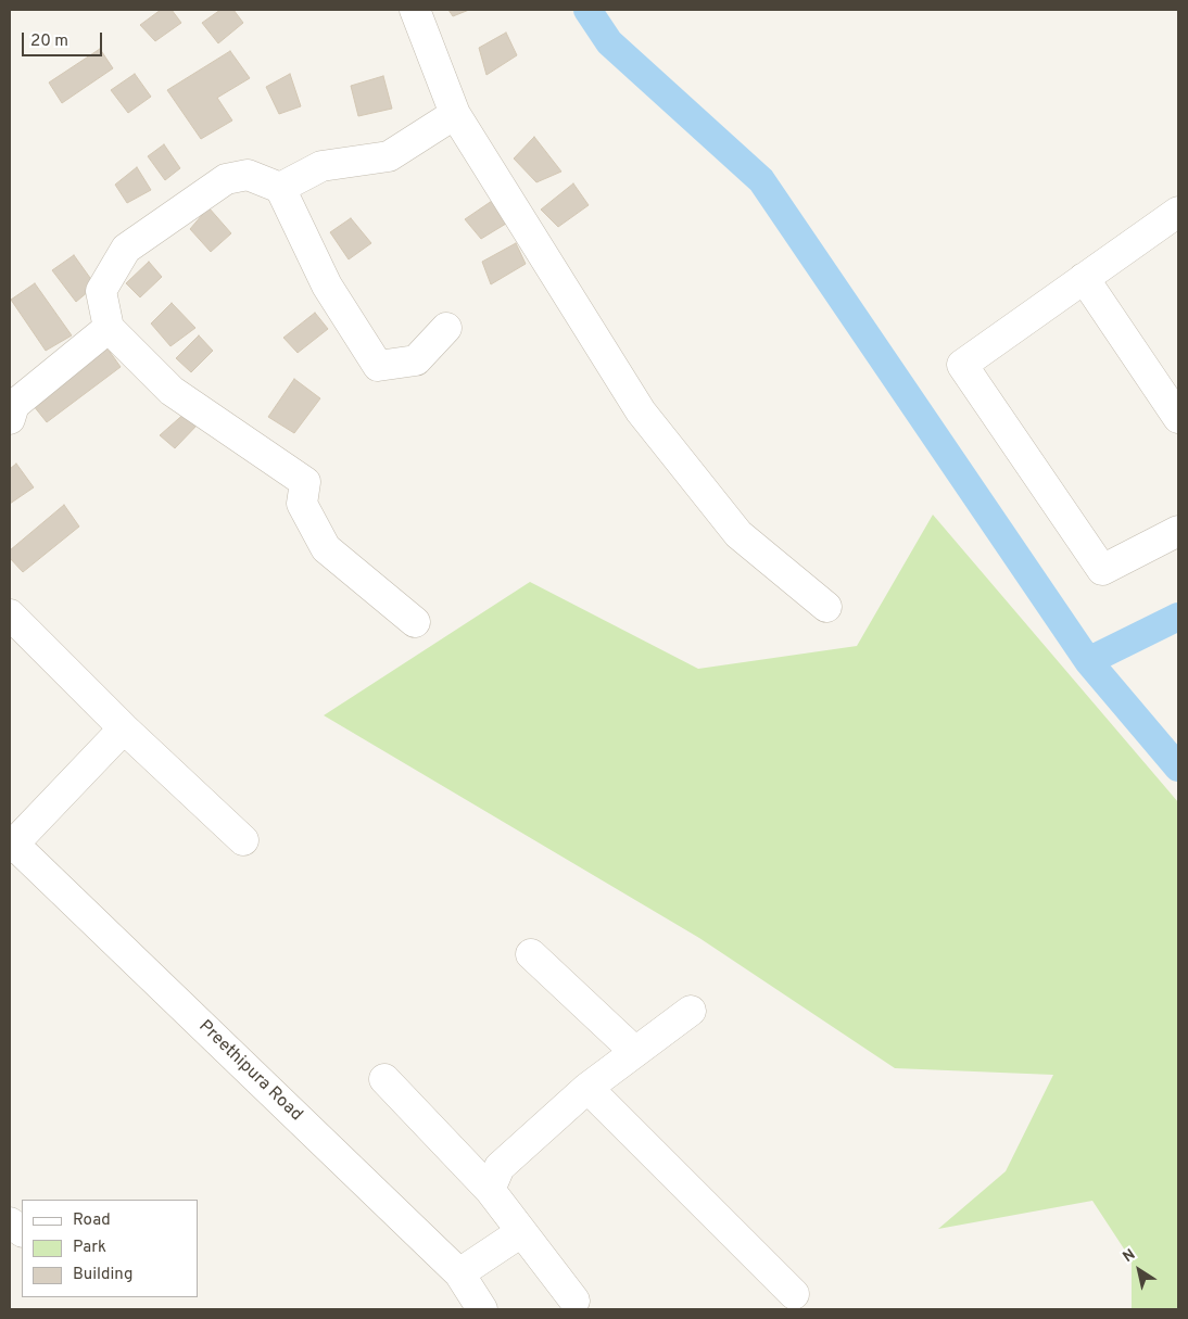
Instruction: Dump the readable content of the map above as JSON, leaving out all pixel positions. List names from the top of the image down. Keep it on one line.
{"streets":{"street":["Preethipura Road"]},"legend":["Road","Park","Building"],"scale_bar":"20 m","north":"top left"}
